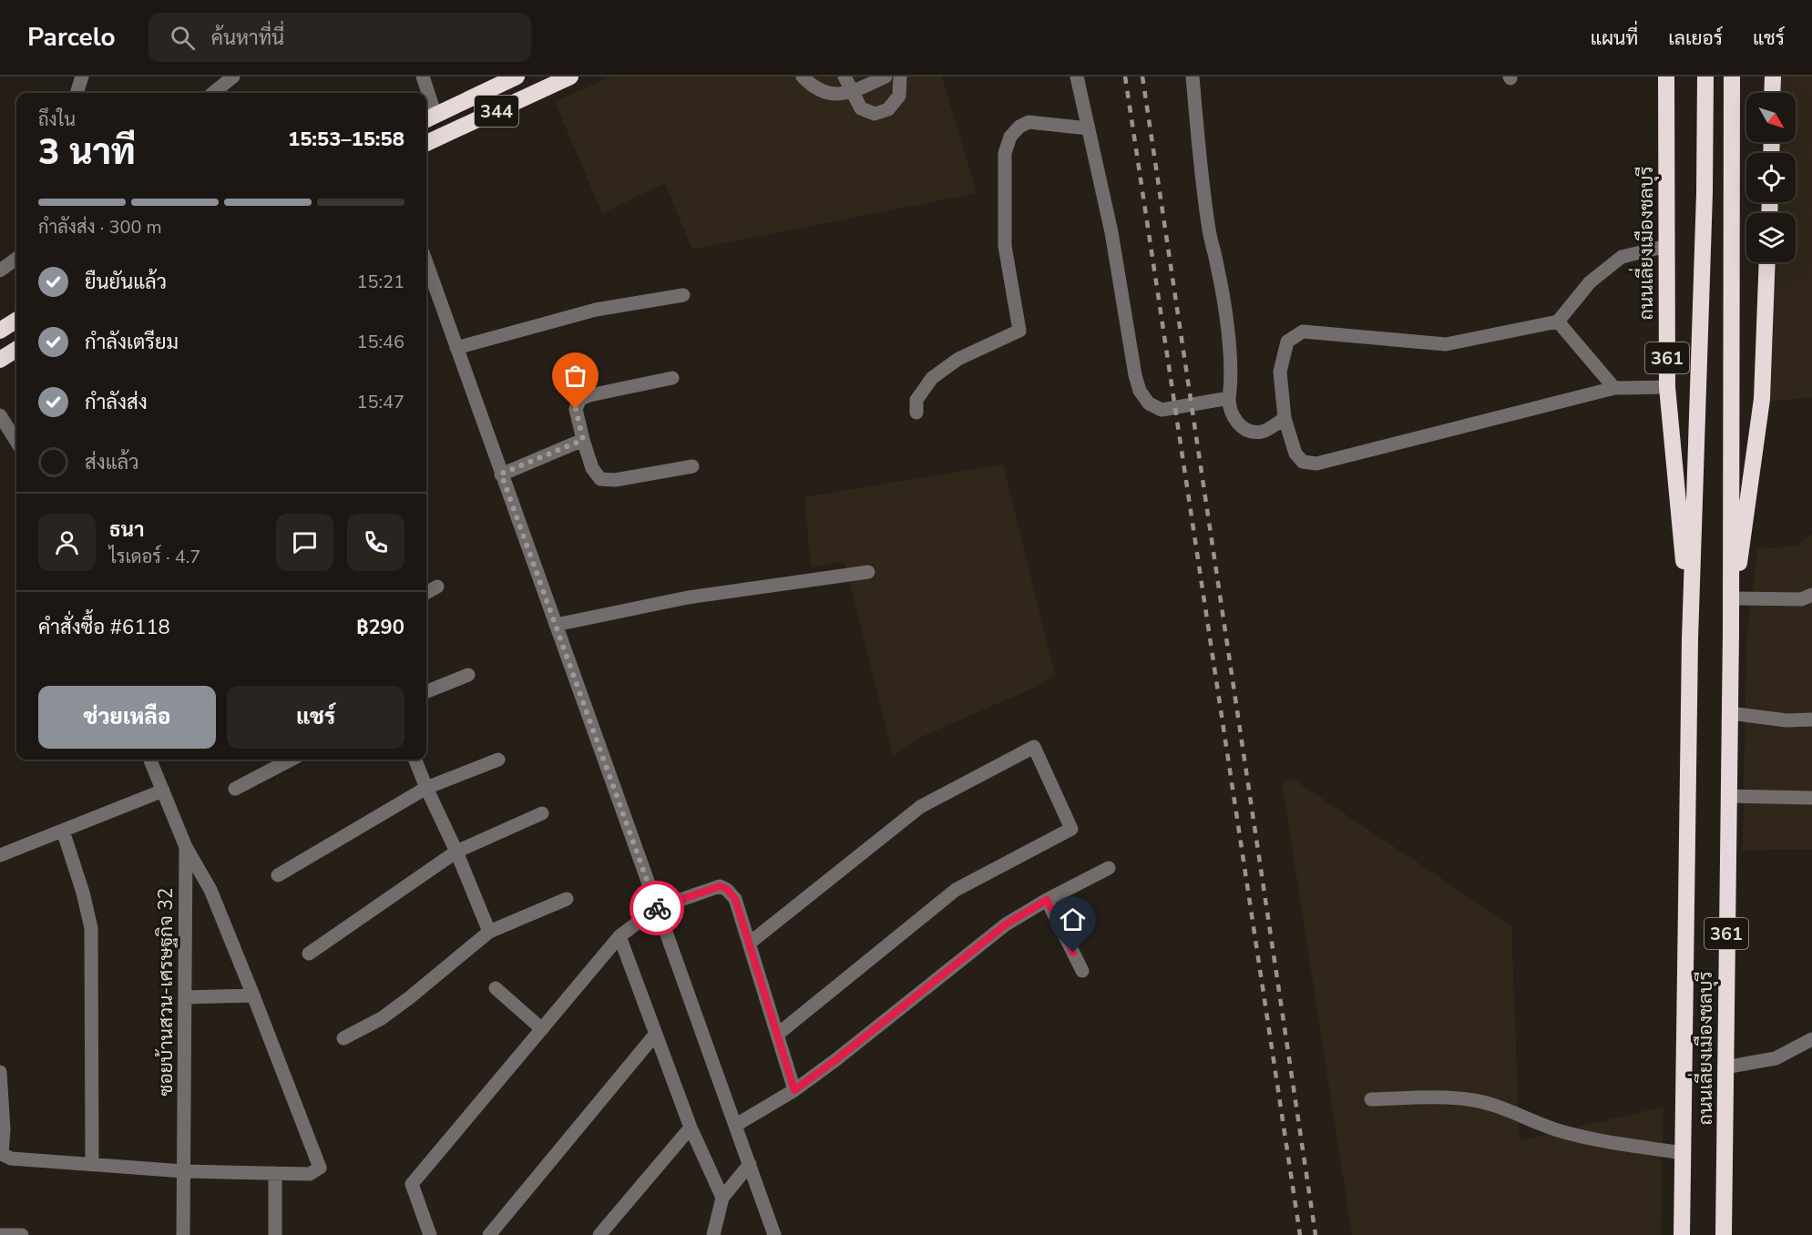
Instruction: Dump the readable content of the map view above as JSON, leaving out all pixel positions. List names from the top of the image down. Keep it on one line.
{"streets":{"highway":["344","ถนนเลี่ยงเมืองชลบุรี","361"],"street":["ซอยบ้านสวน-เศรษฐกิจ 32"]},"north":"bottom right","page":{"header":"Parcelo","search":"ค้นหาที่นี่","nav":["แผนที่","เลเยอร์","แชร์"],"heading":["3 นาที","ถึงใน","15:53–15:58"],"panel":["ธนา","ไรเดอร์ · 4.7","คำสั่งซื้อ #6118","฿290"],"bar":"กำลังส่ง · 300 m","list":[["ยืนยันแล้ว","15:21"],["กำลังเตรียม","15:46"],["กำลังส่ง","15:47"],"ส่งแล้ว"],"buttons":["ช่วยเหลือ","แชร์"]}}
